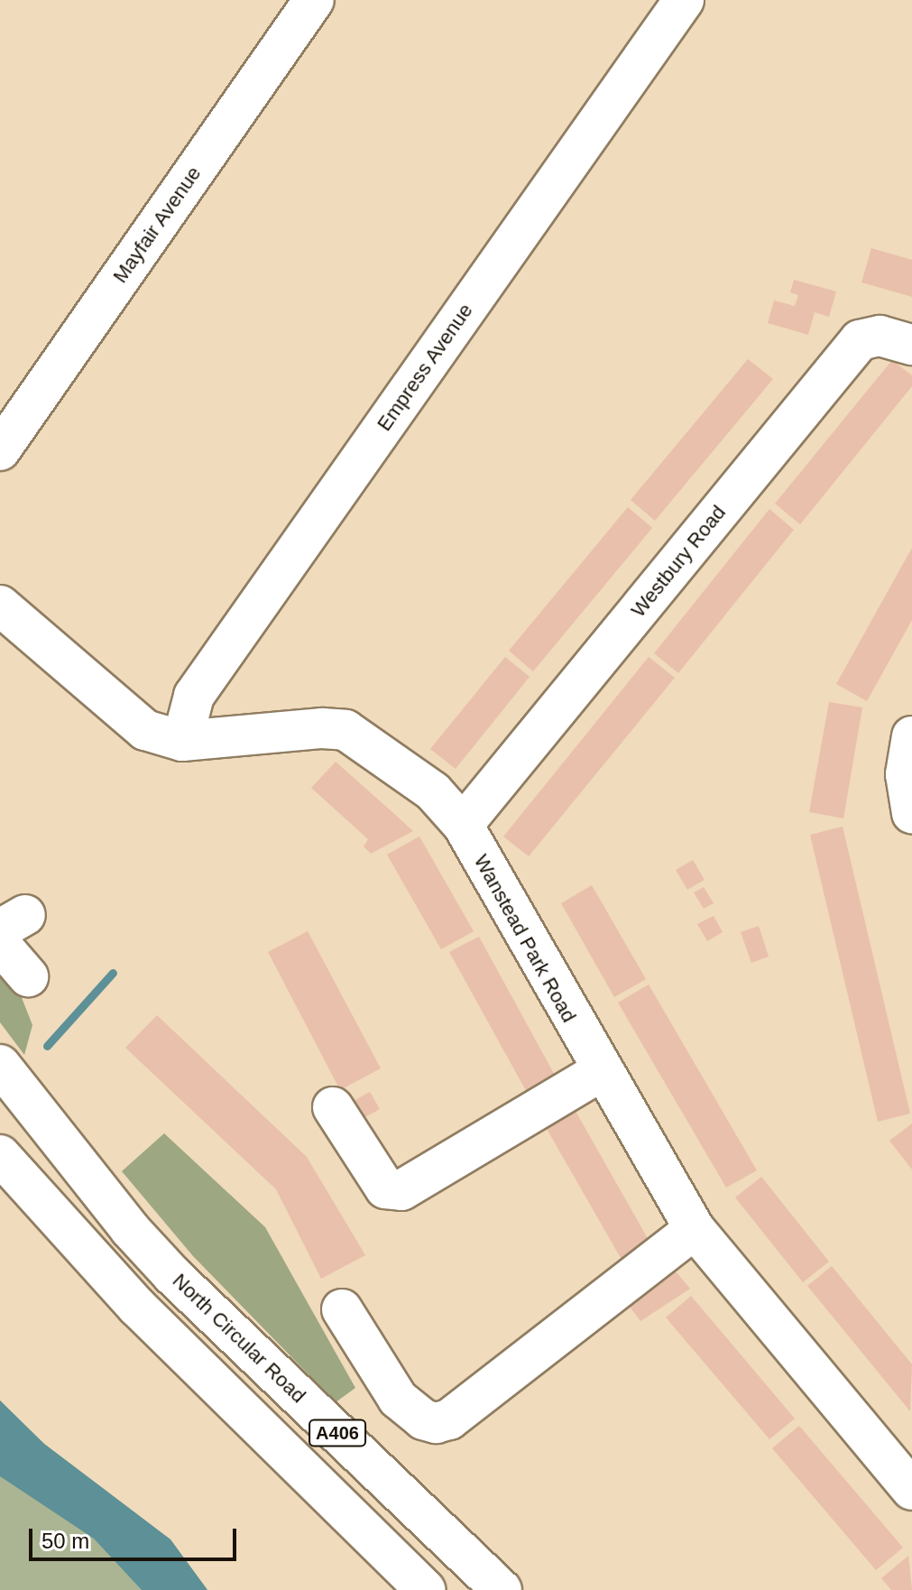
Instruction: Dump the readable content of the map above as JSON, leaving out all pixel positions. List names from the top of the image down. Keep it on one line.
{"streets":{"main road":["Mayfair Avenue","Empress Avenue","Westbury Road","Wanstead Park Road","North Circular Road","A406"]},"crossings":[["Empress Avenue","Wanstead Park Road"],["Westbury Road","Wanstead Park Road"]],"scale_bar":"50 m"}
